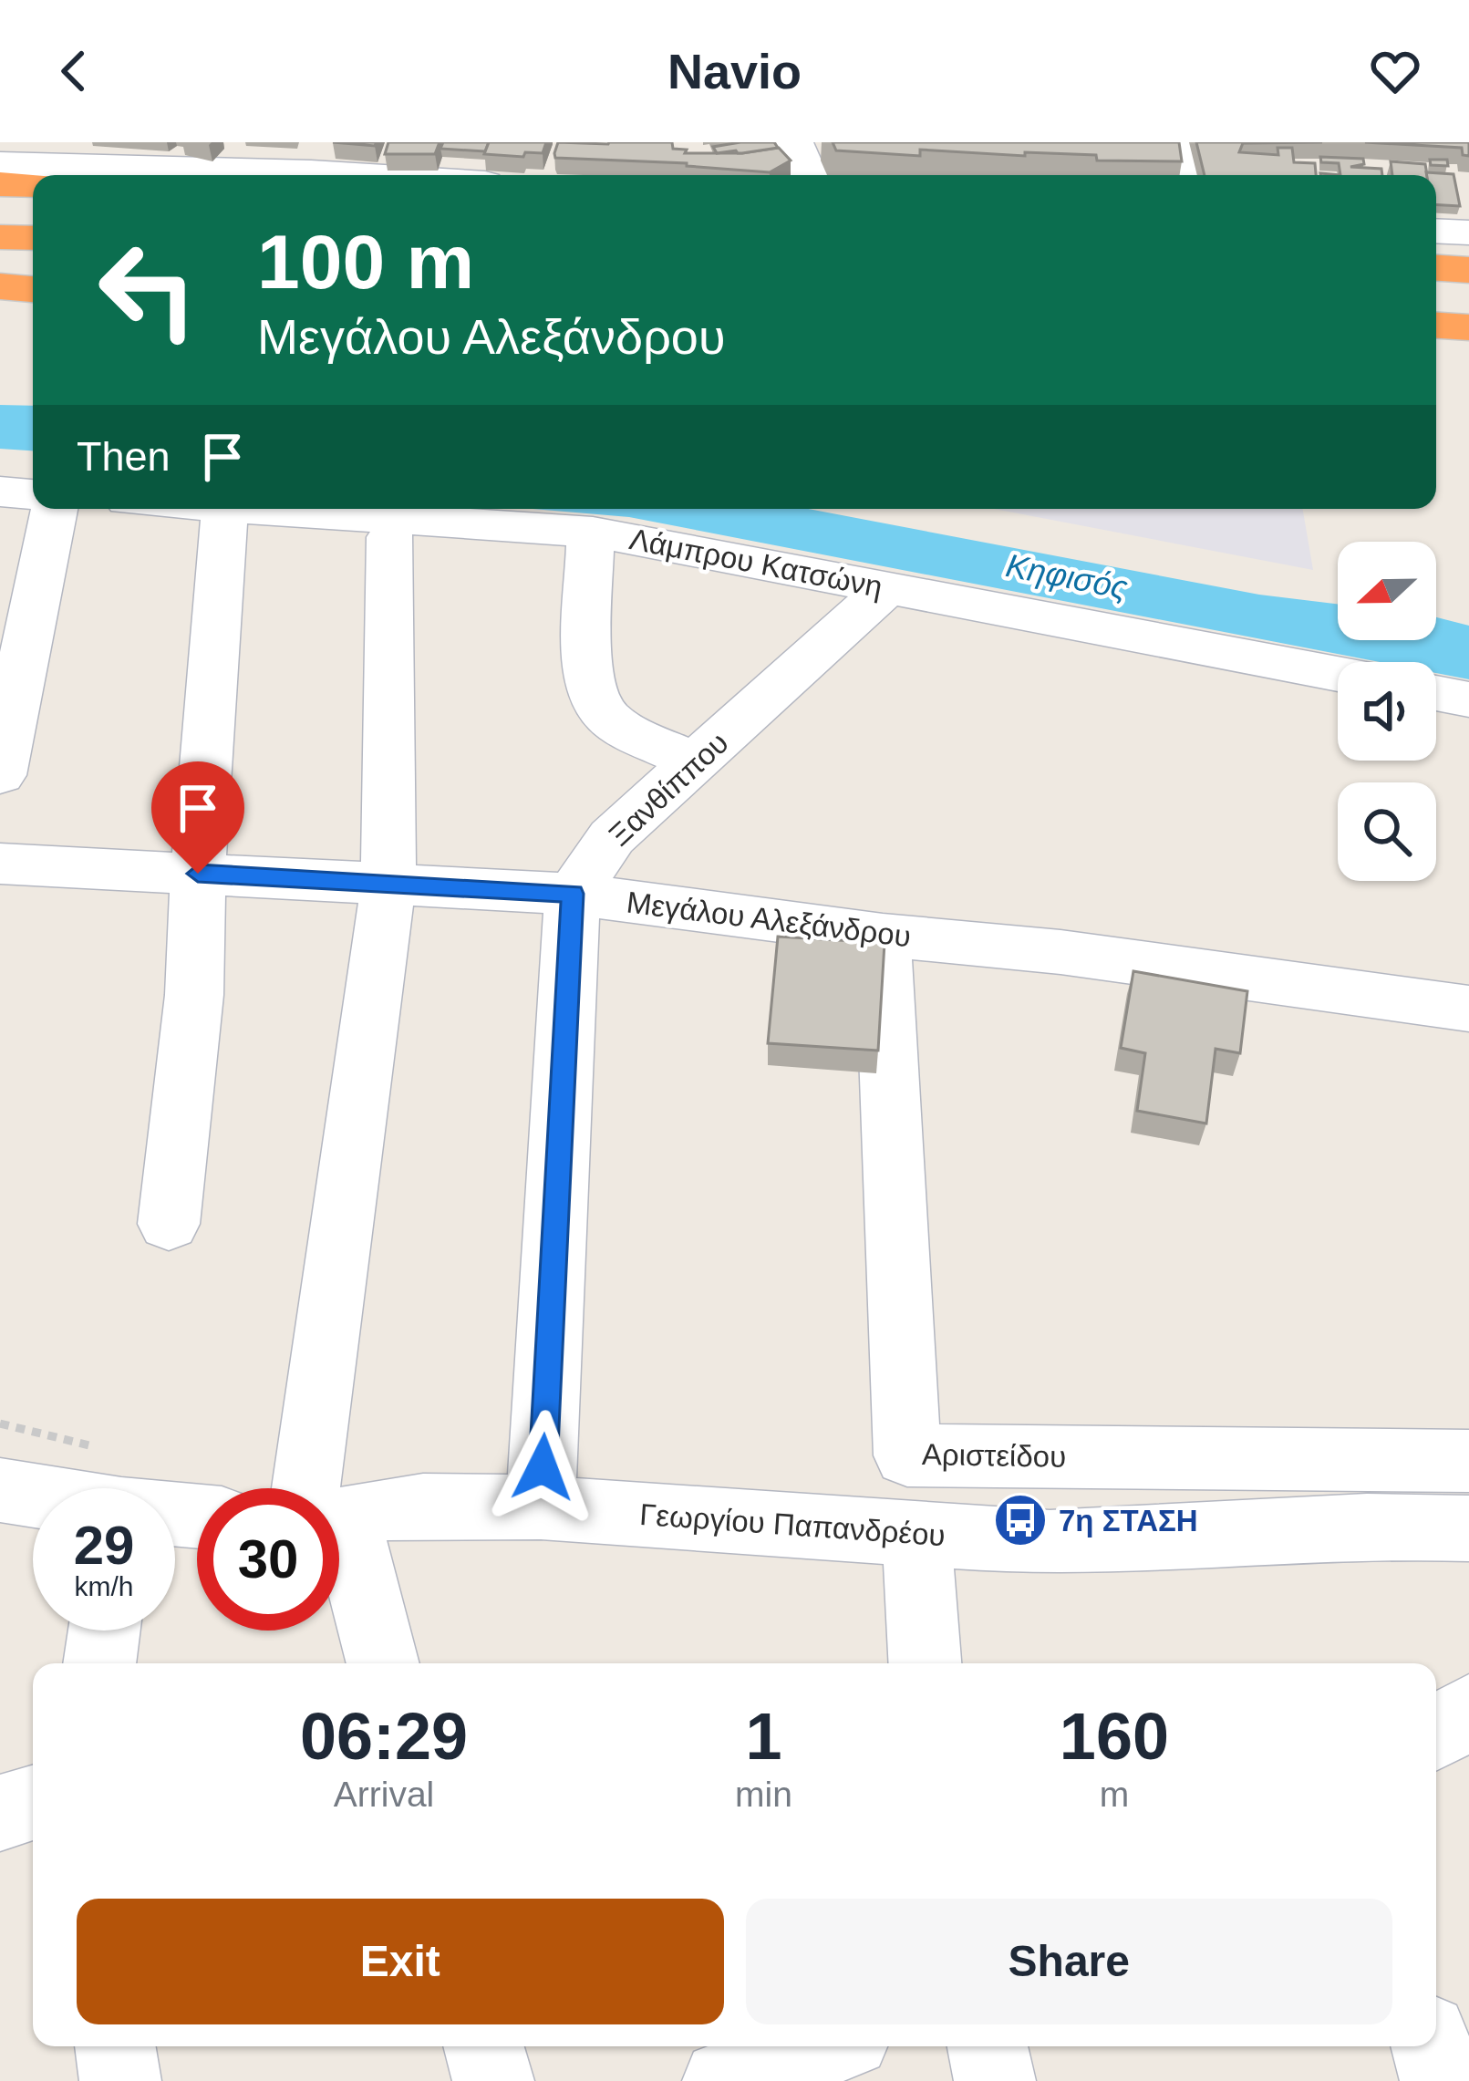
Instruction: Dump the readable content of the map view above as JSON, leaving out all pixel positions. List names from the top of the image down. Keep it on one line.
{"streets":{"street":["Λάμπρου Κατσώνη","Ξανθίππου","Μεγάλου Αλεξάνδρου","Αριστείδου","Γεωργίου Παπανδρέου"]},"crossings":[["Λάμπρου Κατσώνη","Ξανθίππου"],["Ξανθίππου","Μεγάλου Αλεξάνδρου"],["Μεγάλου Αλεξάνδρου","Αριστείδου"]],"water":["Κηφισός"],"places":{"bus stop":["7η ΣΤΑΣΗ"]},"north":"left","page":{"header":"Navio","turn":["100 m","Μεγάλου Αλεξάνδρου"],"then":"Then","speed":"29 km/h","limit":"30","eta":["06:29","Arrival","1","min","160","m"],"buttons":["Exit","Share"]}}
